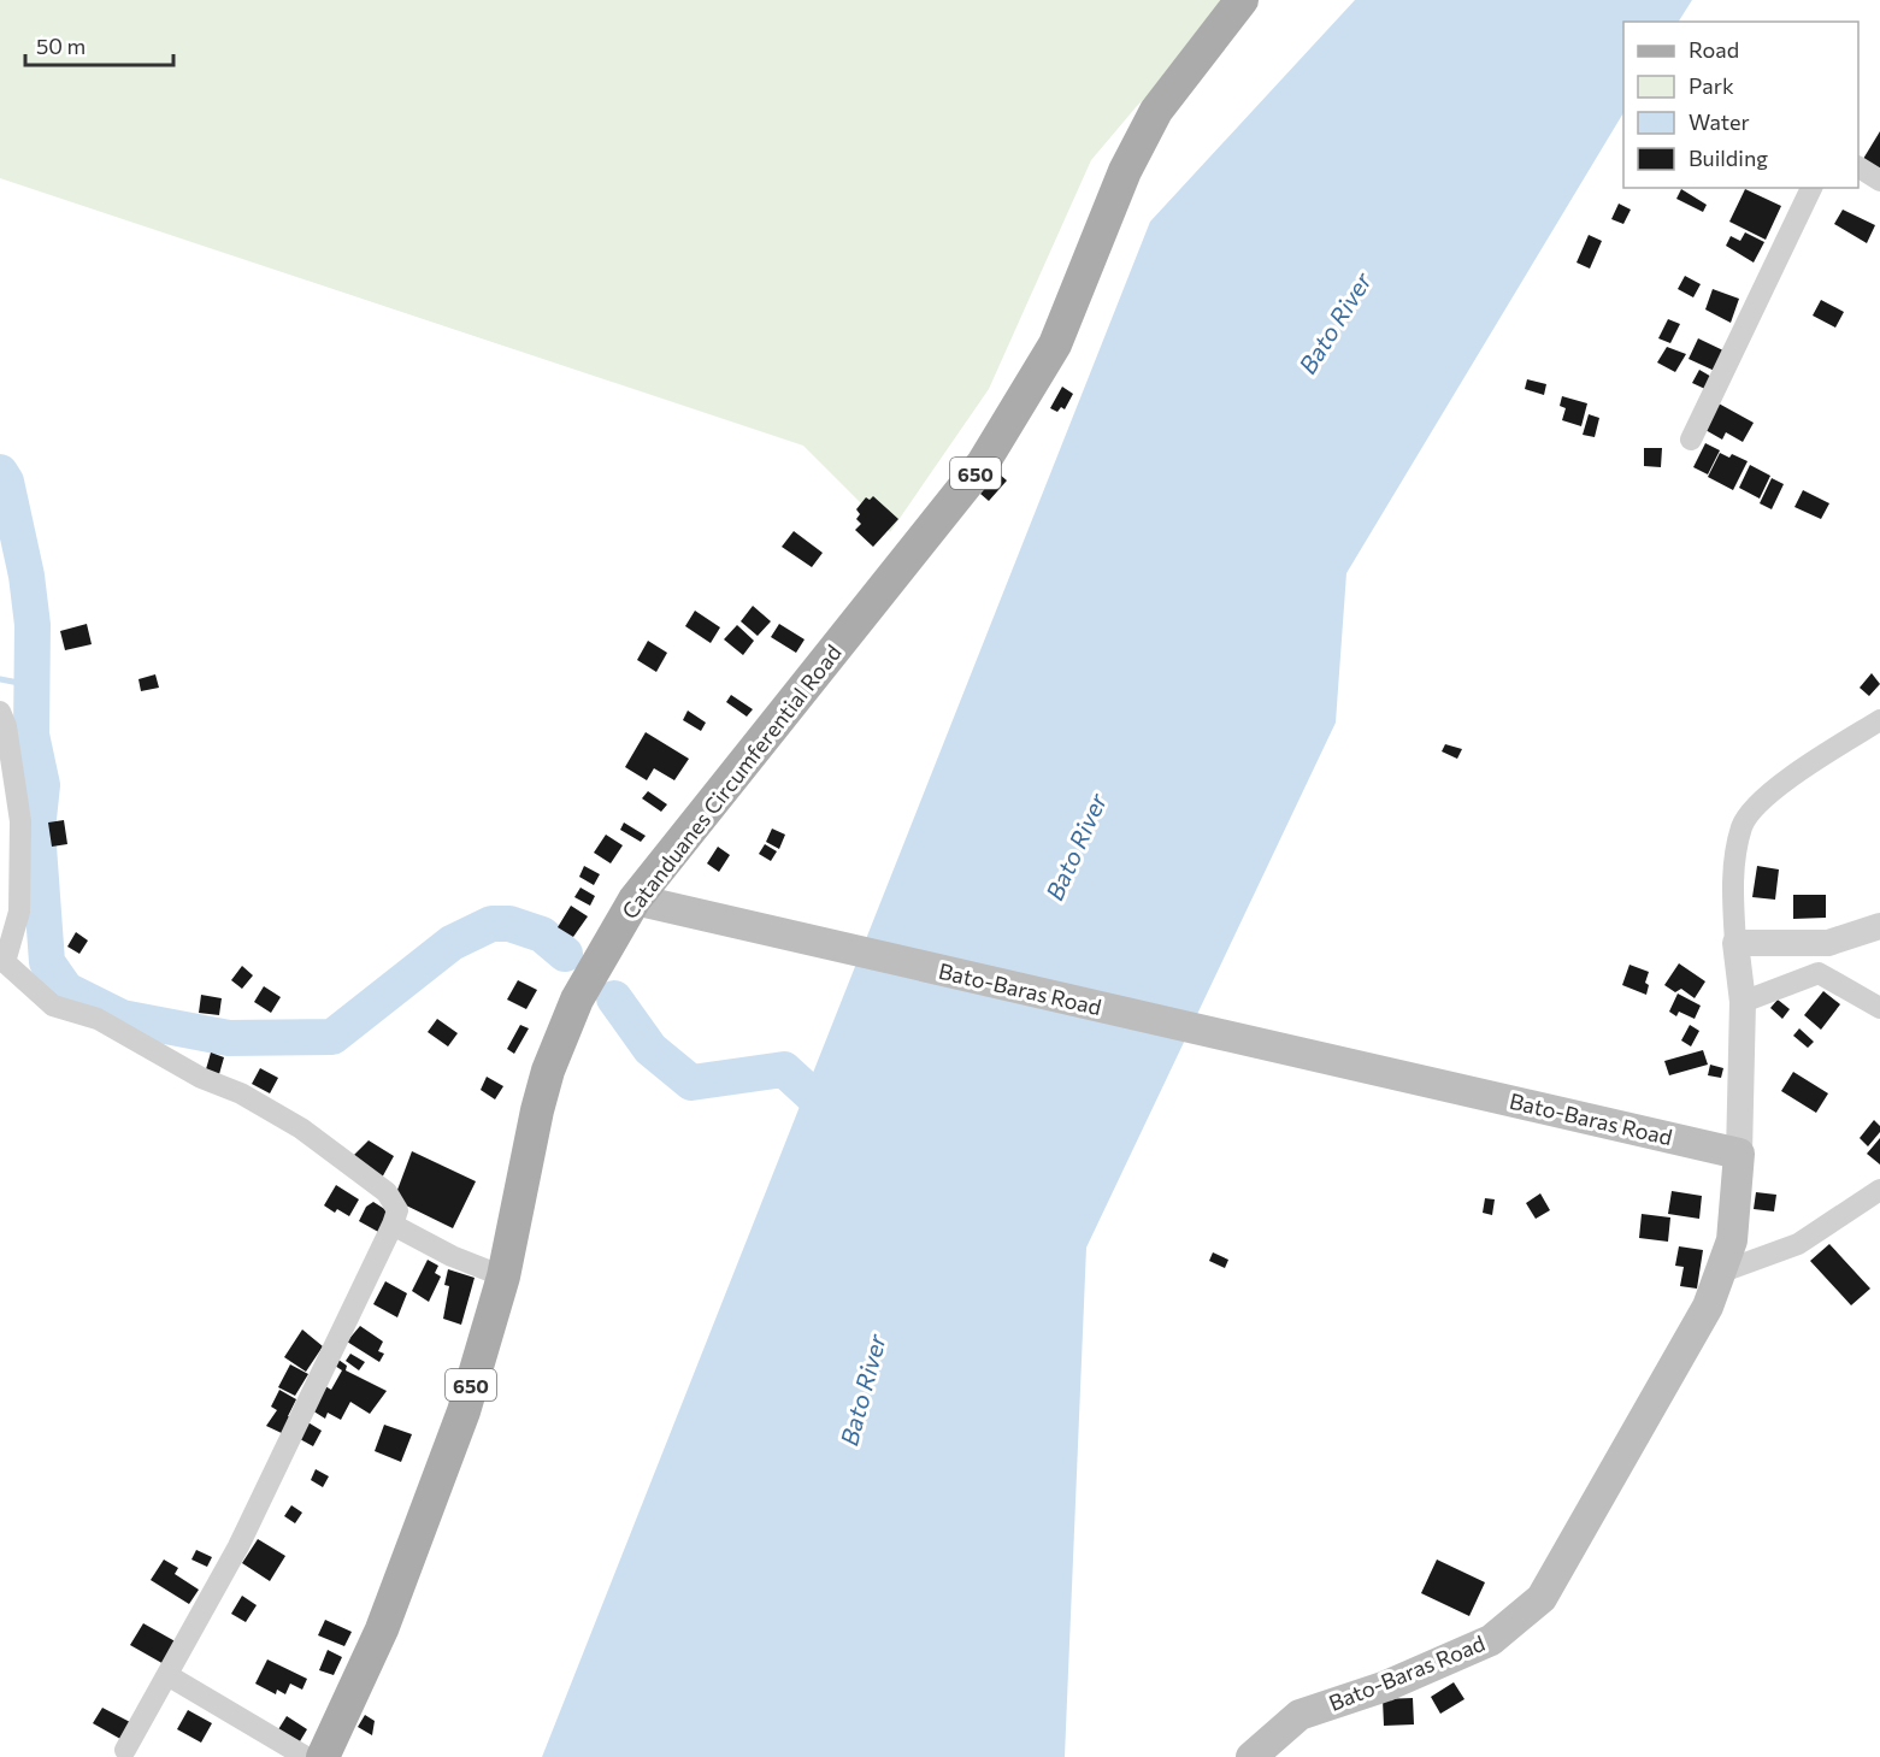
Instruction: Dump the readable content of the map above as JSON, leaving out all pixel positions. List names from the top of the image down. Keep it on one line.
{"streets":{"main road":["650","Catanduanes Circumferential Road","Bato-Baras Road"]},"crossings":[["Catanduanes Circumferential Road","Bato-Baras Road"]],"water":["Bato River"],"legend":["Road","Park","Water","Building"],"scale_bar":"50 m"}
